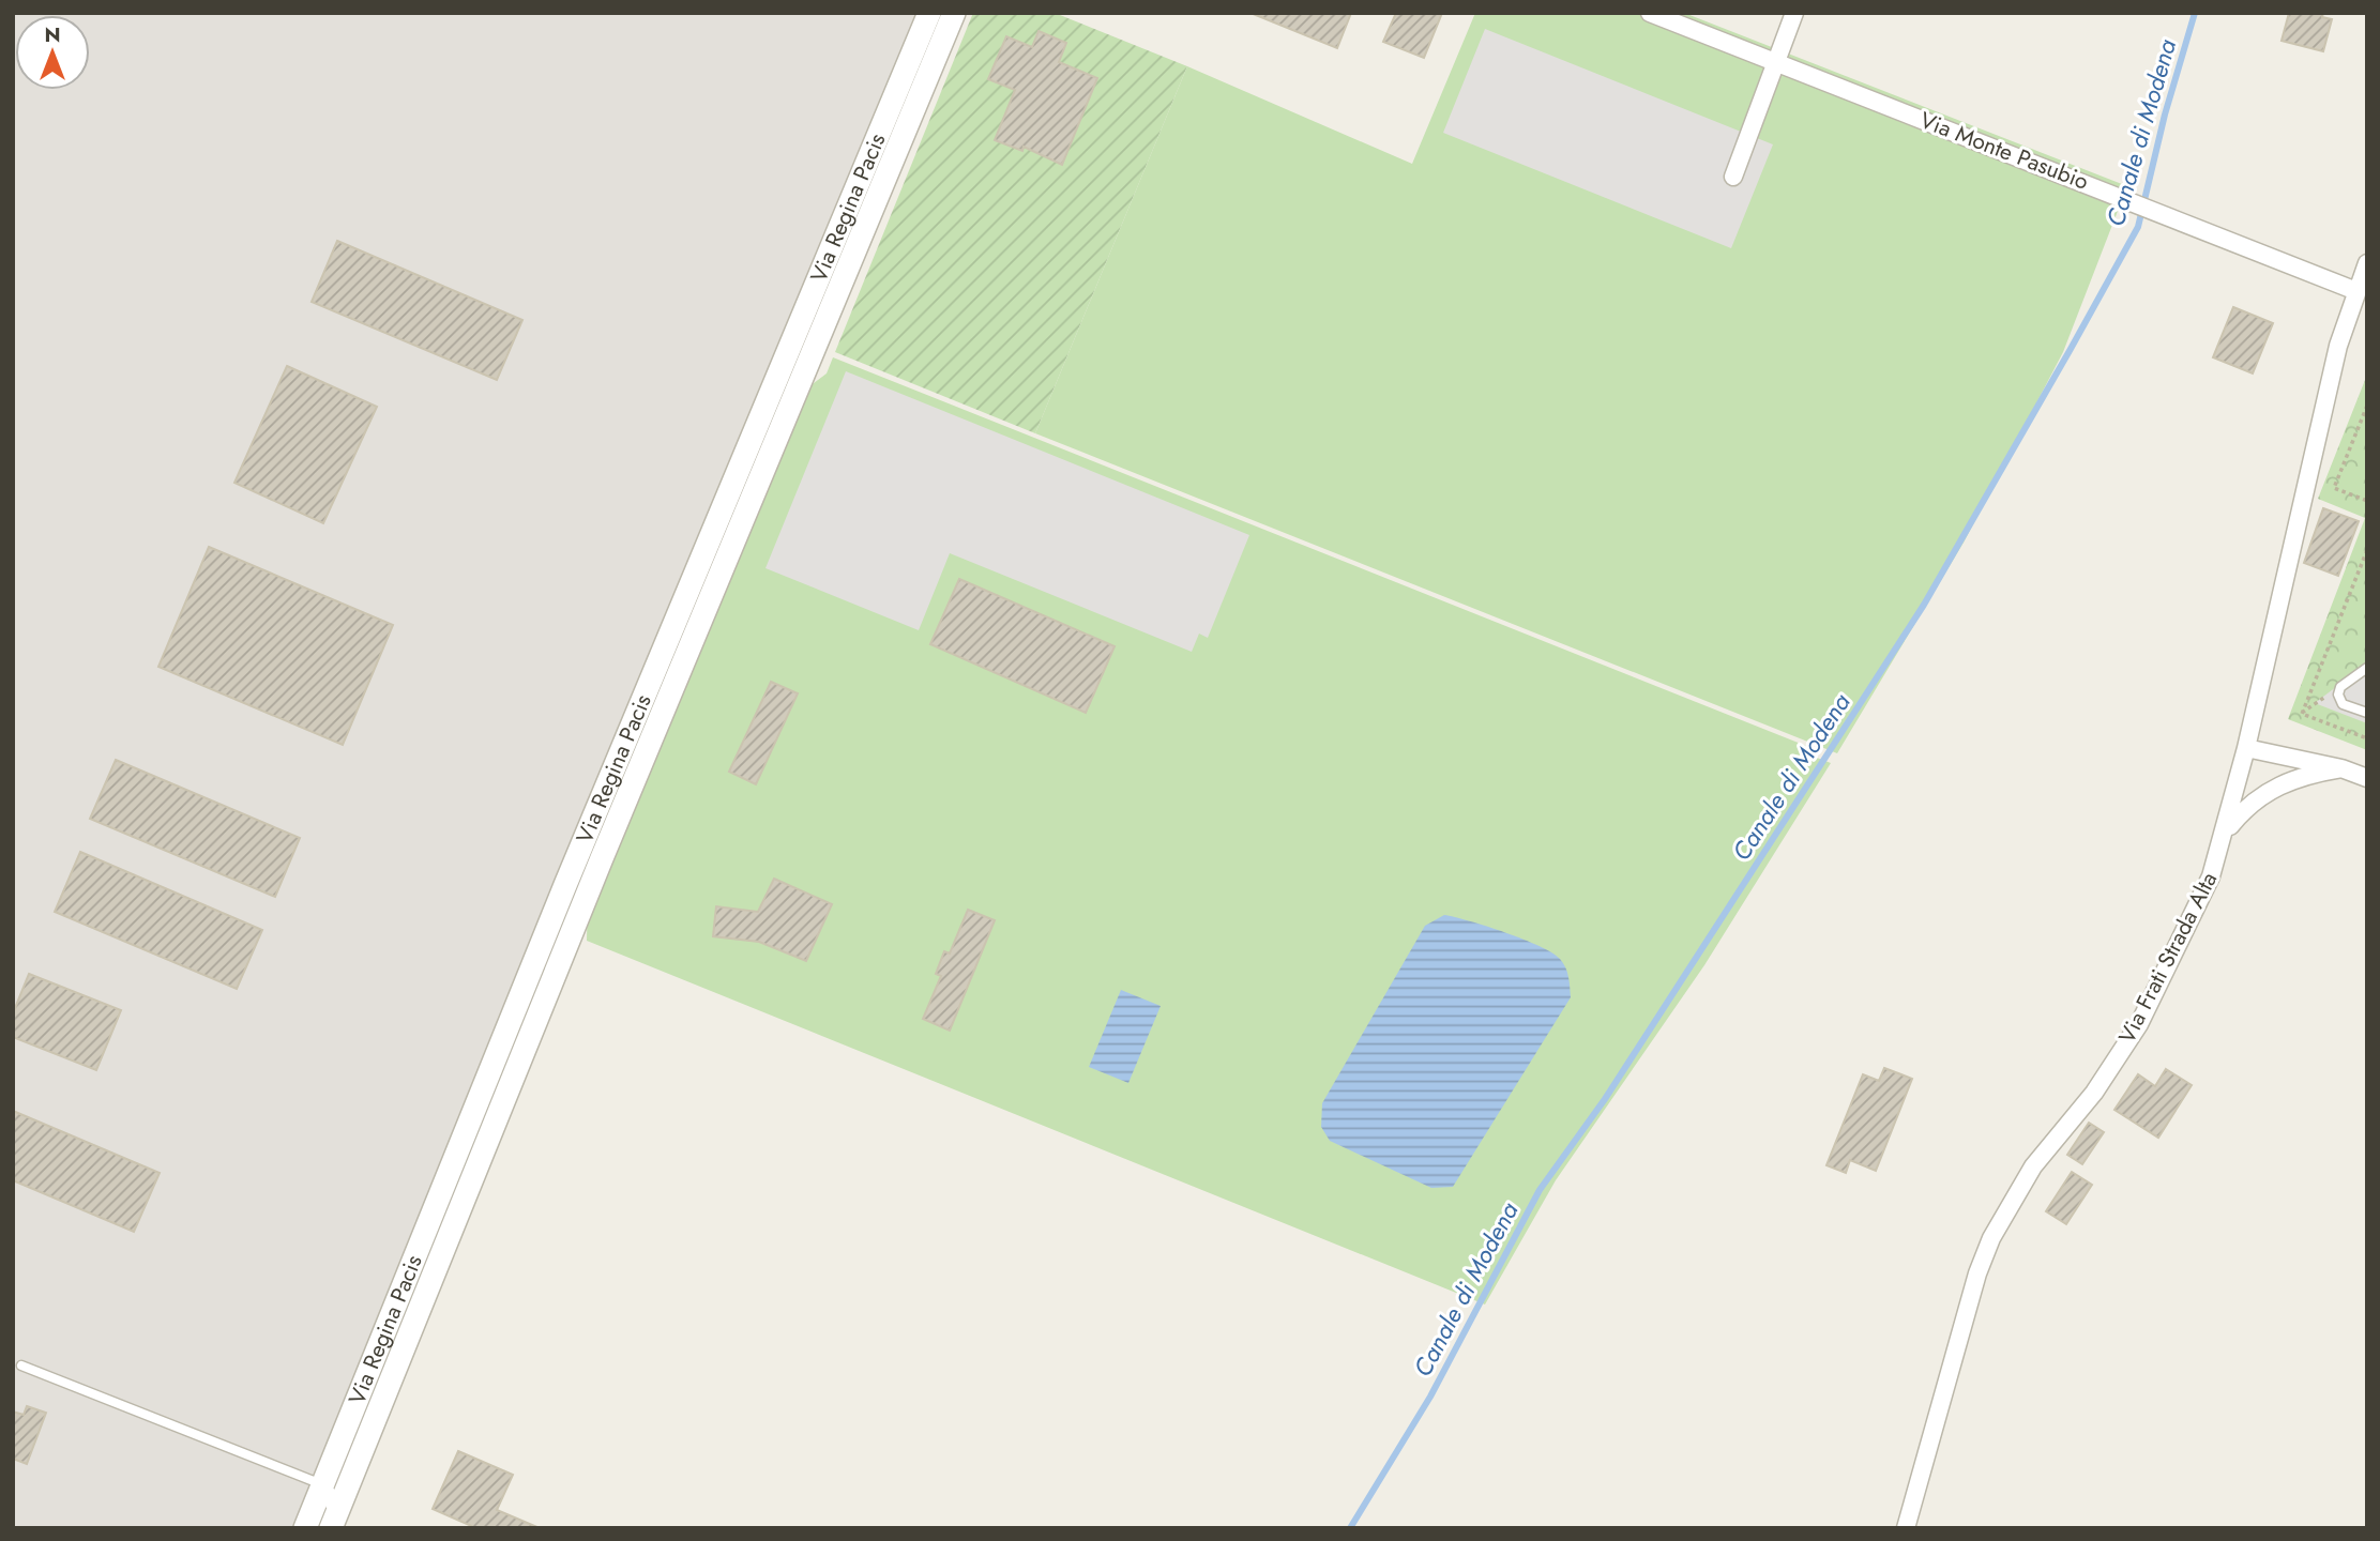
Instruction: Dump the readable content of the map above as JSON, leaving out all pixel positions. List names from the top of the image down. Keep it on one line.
{"streets":{"street":["Via Monte Pasubio","Via Regina Pacis","Via Frati Strada Alta"]},"crossings":[["Via Monte Pasubio","Via Frati Strada Alta"]],"water":["Canale di Modena"],"north":"top"}
